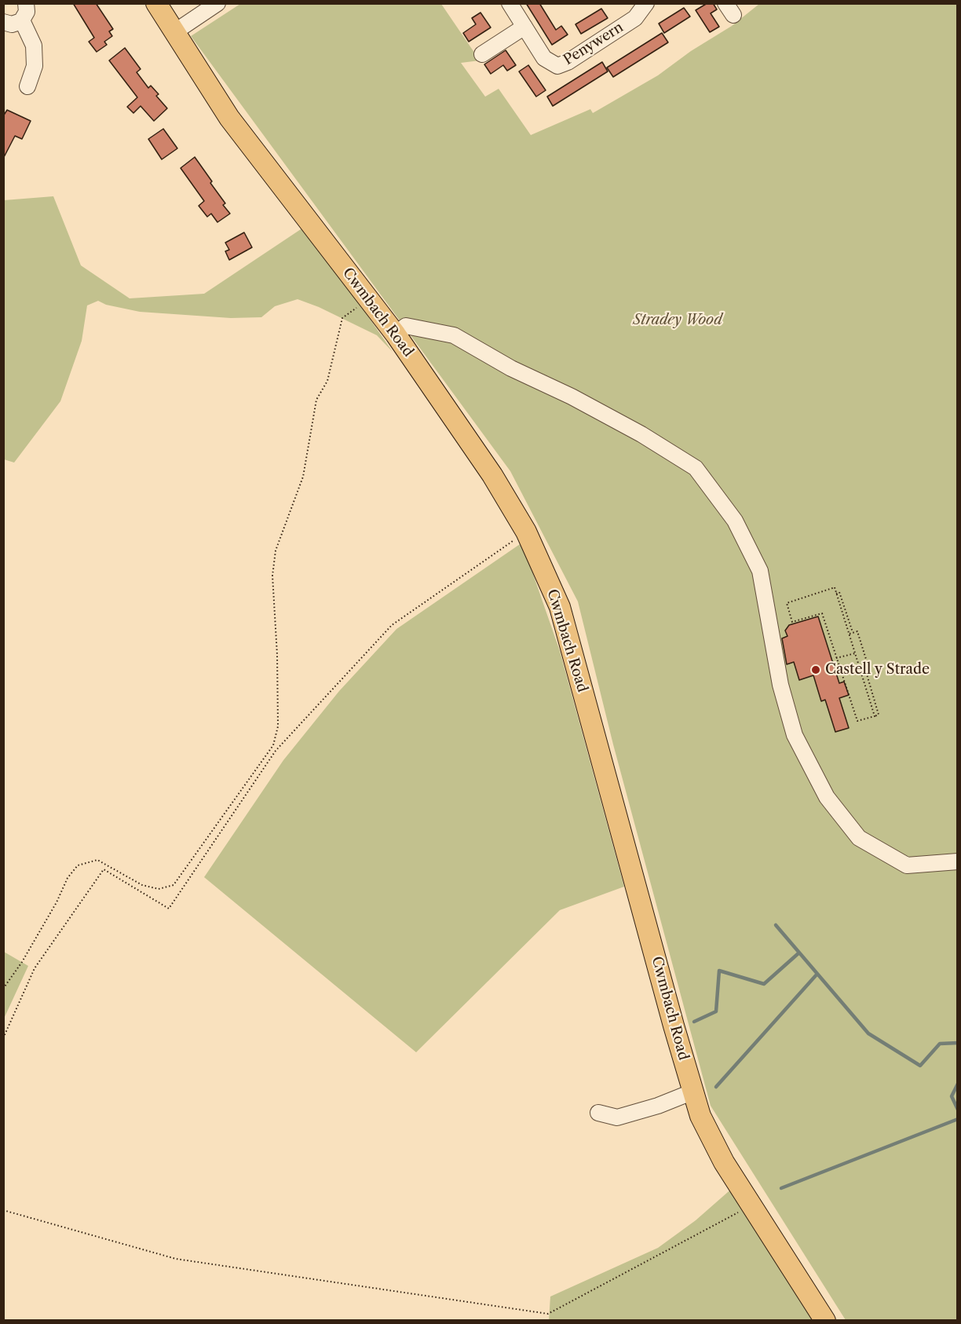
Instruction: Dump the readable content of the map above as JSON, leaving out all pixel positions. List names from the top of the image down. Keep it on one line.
{"streets":{"main road":["Cwmbach Road"],"street":["Penywern"]},"parks":["Stradey Wood"],"places":["Castell y Strade"]}
